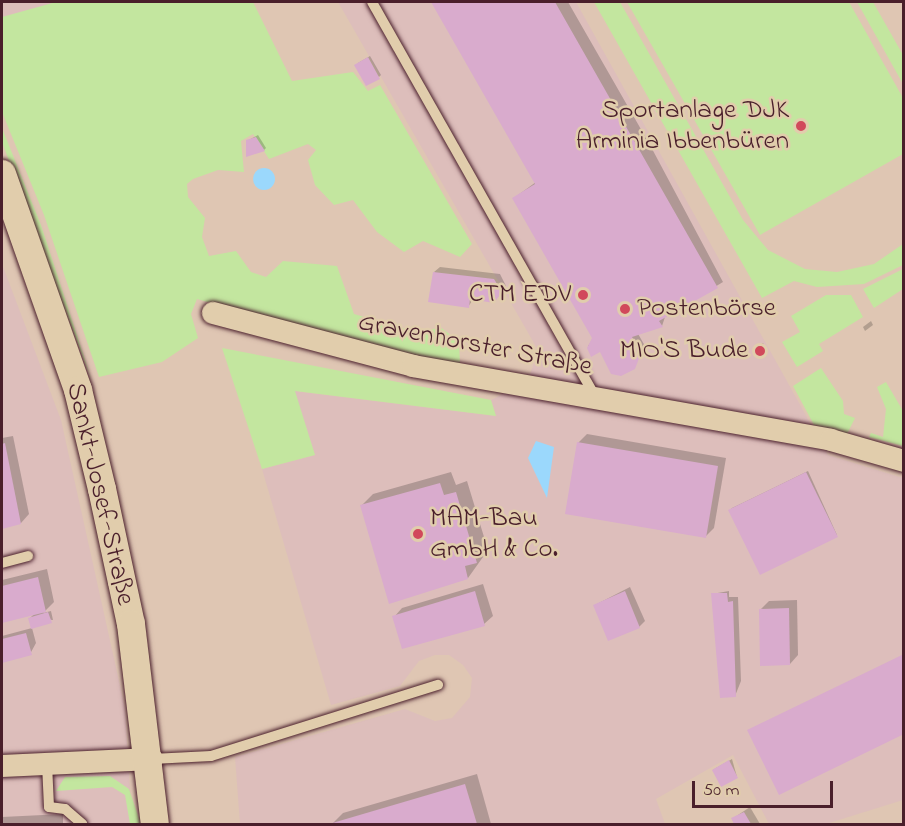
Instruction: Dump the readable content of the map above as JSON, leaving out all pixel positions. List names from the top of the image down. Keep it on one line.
{"streets":{"street":["Gravenhorster Straße","Sankt-Josef-Straße"]},"places":["Sportanlage DJK Arminia Ibbenbüren","CTM EDV","Postenbörse","MIO'S Bude","MAM-Bau GmbH & Co."],"scale_bar":"50 m"}
